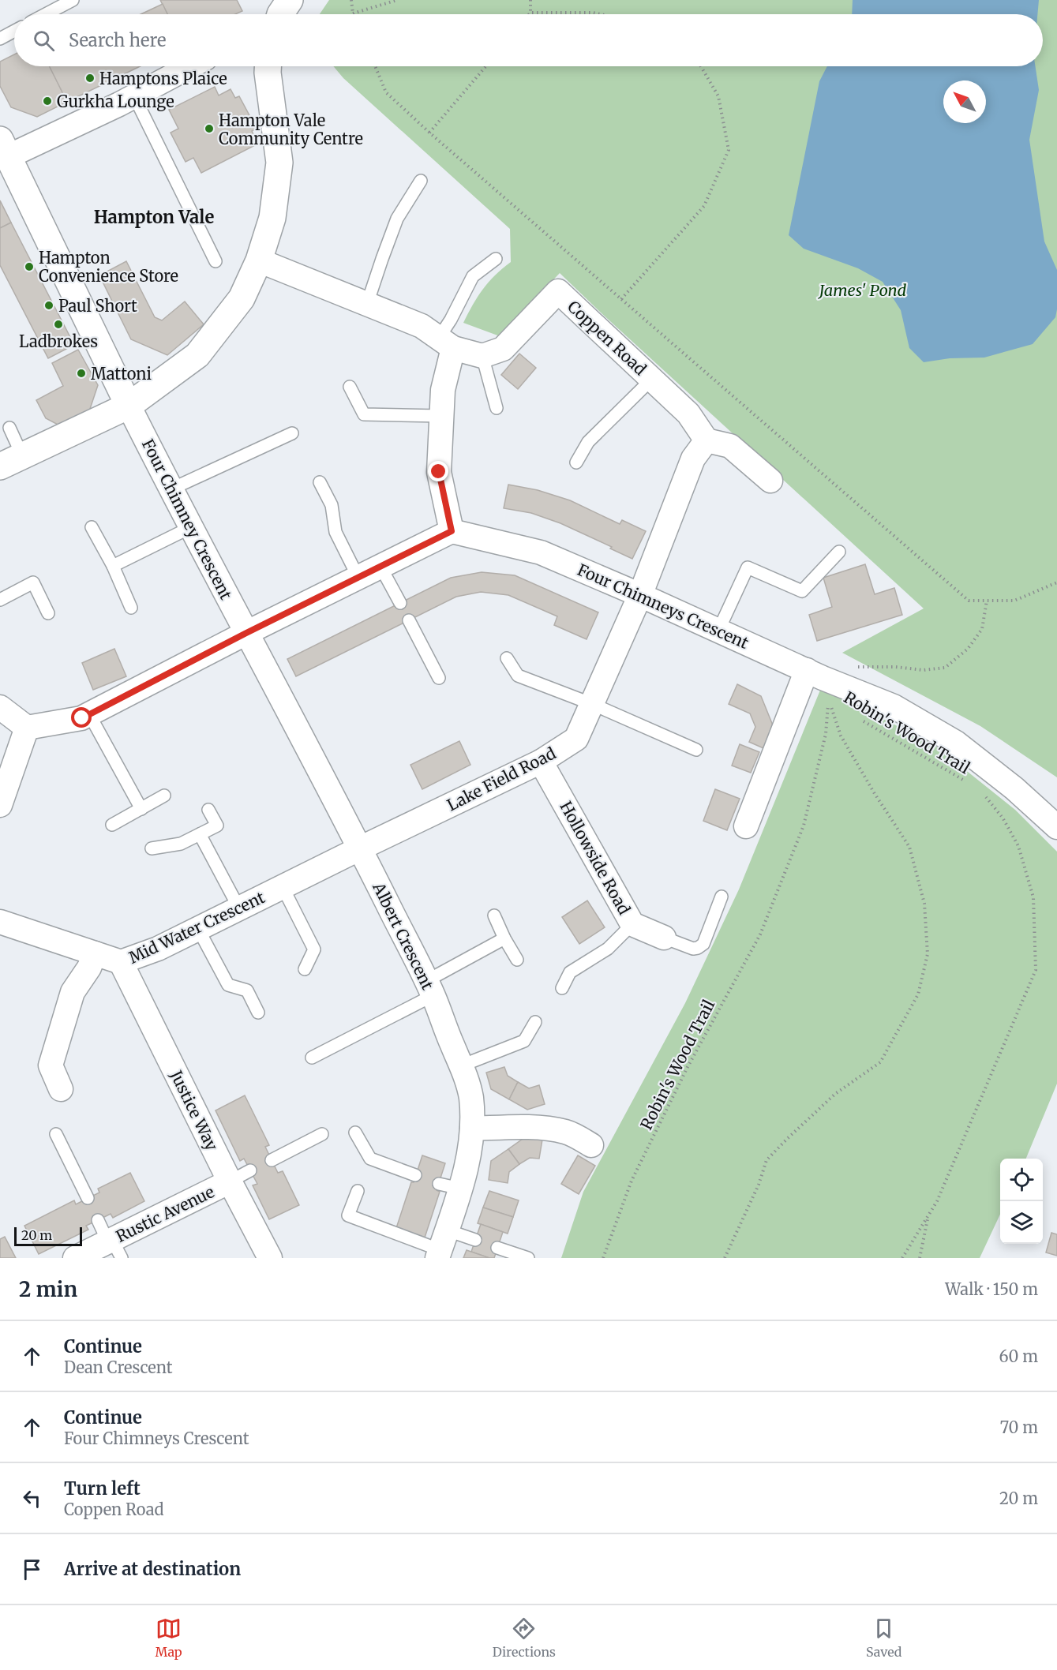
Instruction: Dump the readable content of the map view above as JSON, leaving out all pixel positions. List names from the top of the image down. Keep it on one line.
{"streets":{"street":["Coppen Road","Four Chimney Crescent","Four Chimneys Crescent","Lake Field Road","Hollowside Road","Mid Water Crescent","Albert Crescent","Justice Way","Rustic Avenue"],"path":["Robin's Wood Trail"]},"crossings":[["Four Chimney Crescent","Albert Crescent"],["Four Chimneys Crescent","Robin's Wood Trail"],["Four Chimneys Crescent","Lake Field Road"],["Lake Field Road","Hollowside Road"],["Lake Field Road","Mid Water Crescent"],["Lake Field Road","Albert Crescent"],["Mid Water Crescent","Albert Crescent"],["Mid Water Crescent","Justice Way"],["Justice Way","Rustic Avenue"]],"districts":["Hampton Vale"],"parks":["James' Pond"],"places":["Hamptons Plaice","Gurkha Lounge","Hampton Vale Community Centre","Hampton Convenience Store","Paul Short","Ladbrokes","Mattoni"],"scale_bar":"20 m","north":"top left","page":{"search":"Search here","scale":"20 m","heading":["2 min","Walk · 150 m"],"list":[["Continue","Dean Crescent","60 m"],["Continue","Four Chimneys Crescent","70 m"],["Turn left","Coppen Road","20 m"],"Arrive at destination"],"nav":["Map","Directions","Saved"]}}
